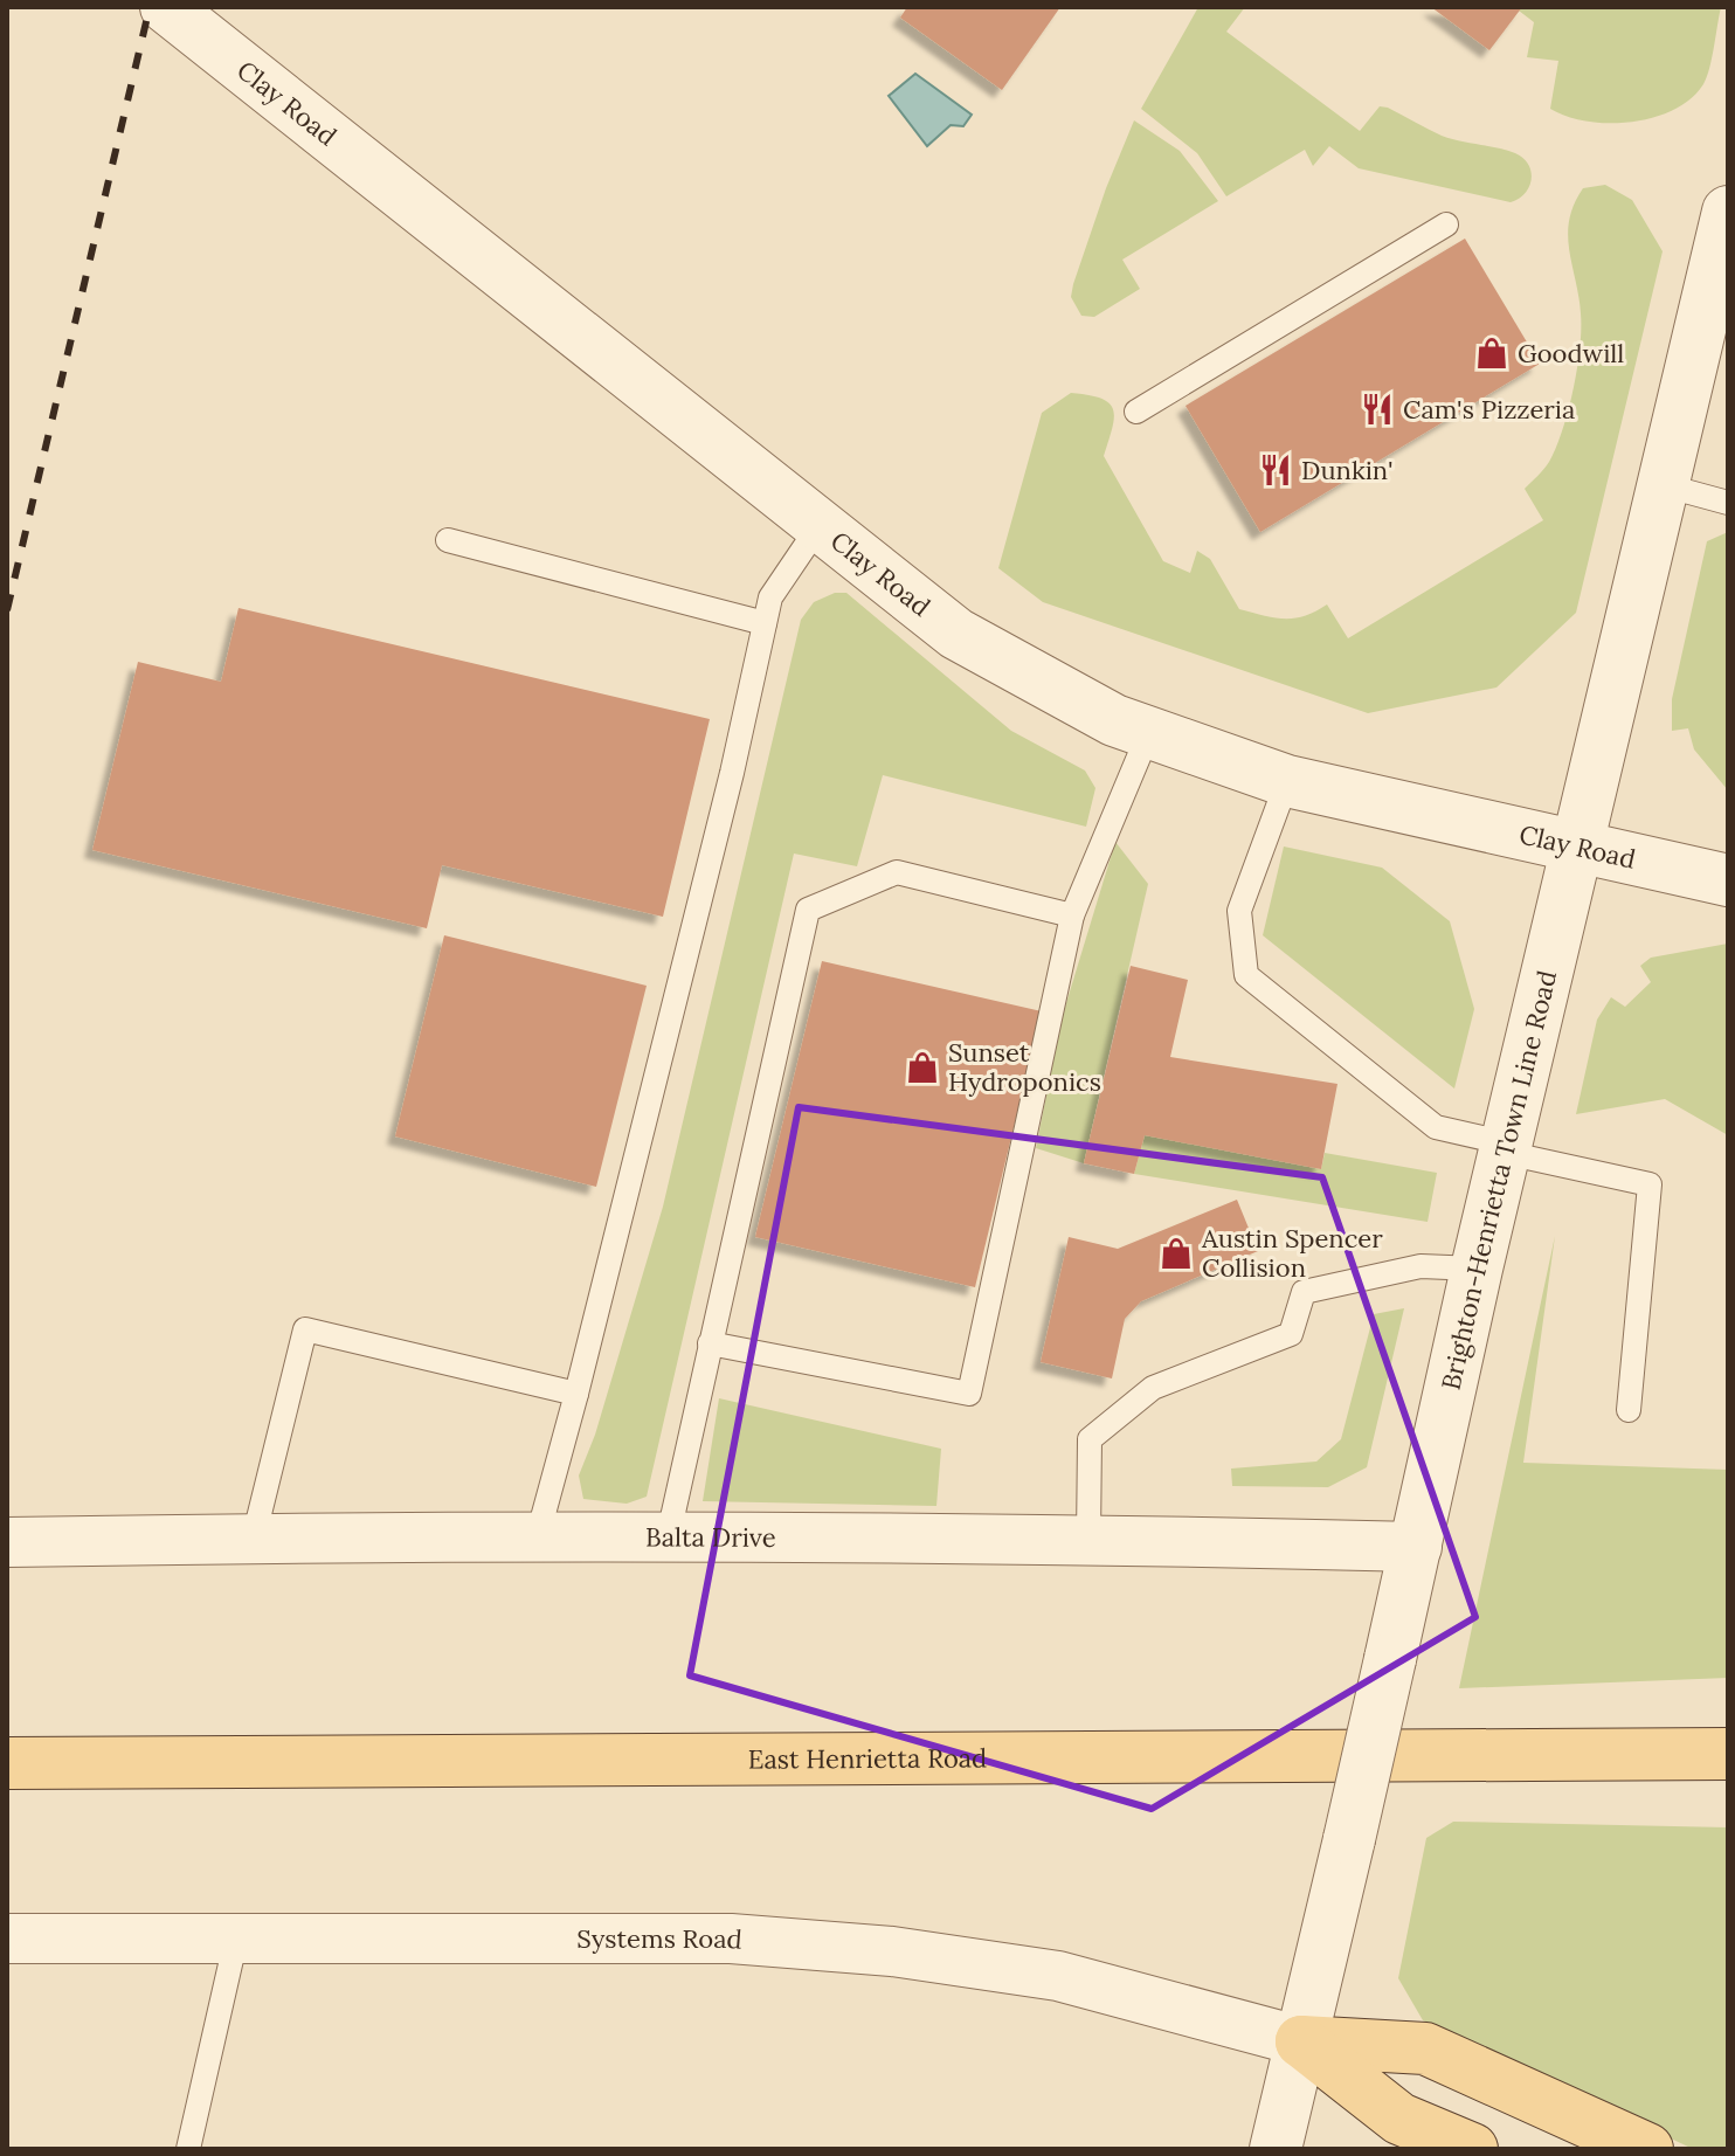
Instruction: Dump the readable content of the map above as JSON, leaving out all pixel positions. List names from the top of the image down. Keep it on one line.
{"streets":{"main road":["East Henrietta Road"],"street":["Clay Road","Brighton-Henrietta Town Line Road","Balta Drive","Systems Road"]},"crossings":[["Clay Road","Brighton-Henrietta Town Line Road"],["Brighton-Henrietta Town Line Road","Balta Drive"],["Brighton-Henrietta Town Line Road","Systems Road"]],"places":{"shop":["Goodwill","Sunset Hydroponics","Austin Spencer Collision"],"restaurant":["Cam's Pizzeria","Dunkin'"]}}
